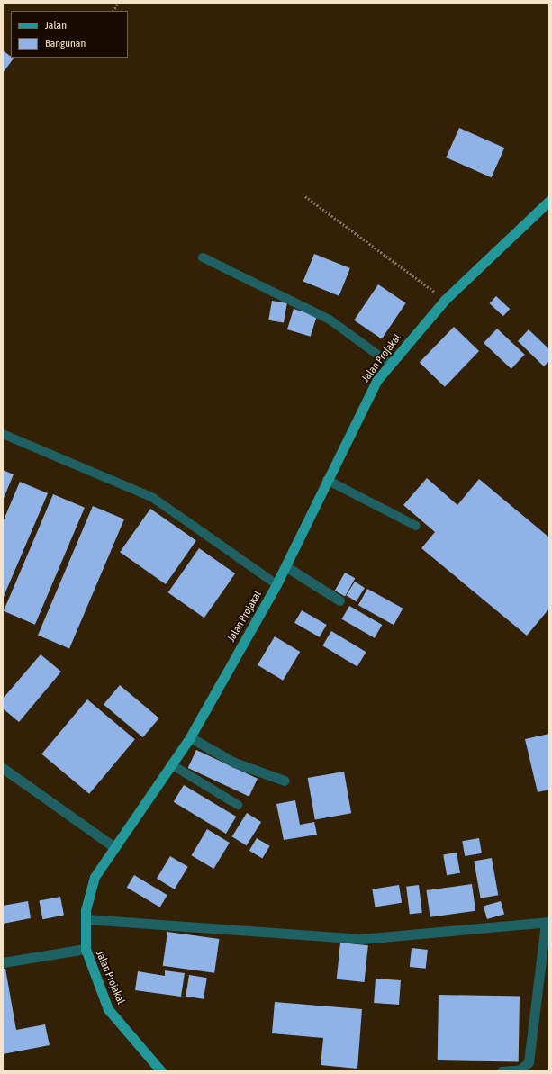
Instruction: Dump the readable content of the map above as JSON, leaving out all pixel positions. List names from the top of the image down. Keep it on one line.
{"streets":{"main road":["Jalan Projakal"]},"legend":["Jalan","Bangunan"]}
